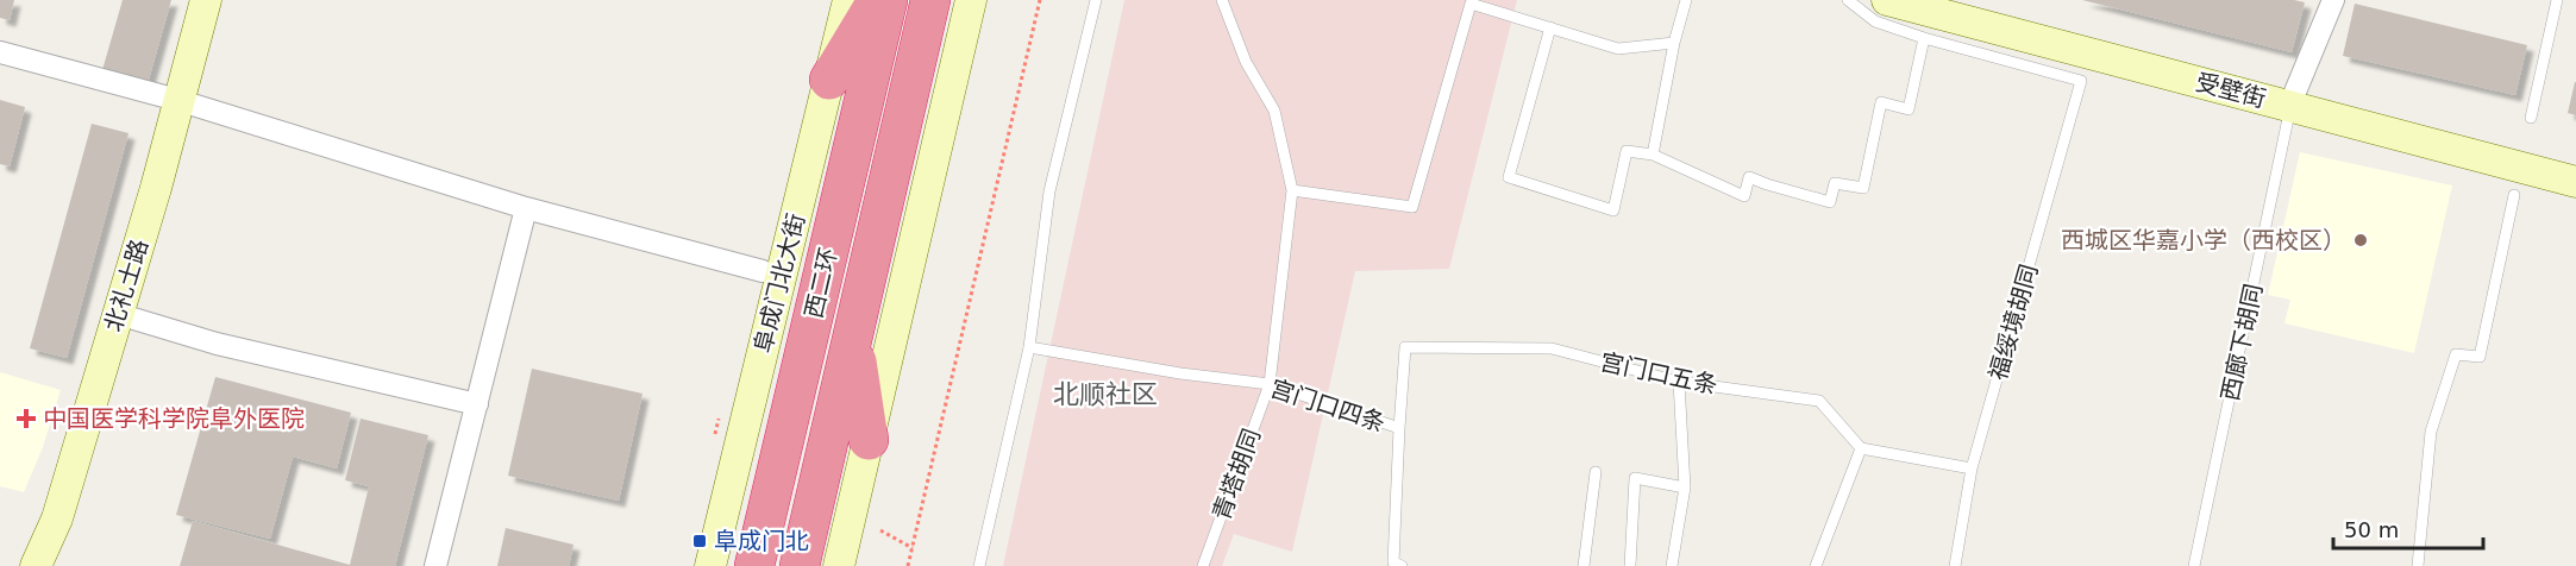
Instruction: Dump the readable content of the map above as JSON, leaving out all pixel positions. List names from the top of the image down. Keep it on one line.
{"streets":{"highway":["西二环"],"street":["受壁街","阜成门北大街","北礼士路","西廊下胡同"],"lane":["福绥境胡同","宫门口五条","宫门口四条","青塔胡同"]},"crossings":[["宫门口五条","宫门口四条"],["宫门口四条","青塔胡同"]],"districts":["北顺社区"],"places":{"other":["西城区华嘉小学（西校区）"],"health":["中国医学科学院阜外医院"],"transit":["阜成门北"]},"scale_bar":"50 m"}
